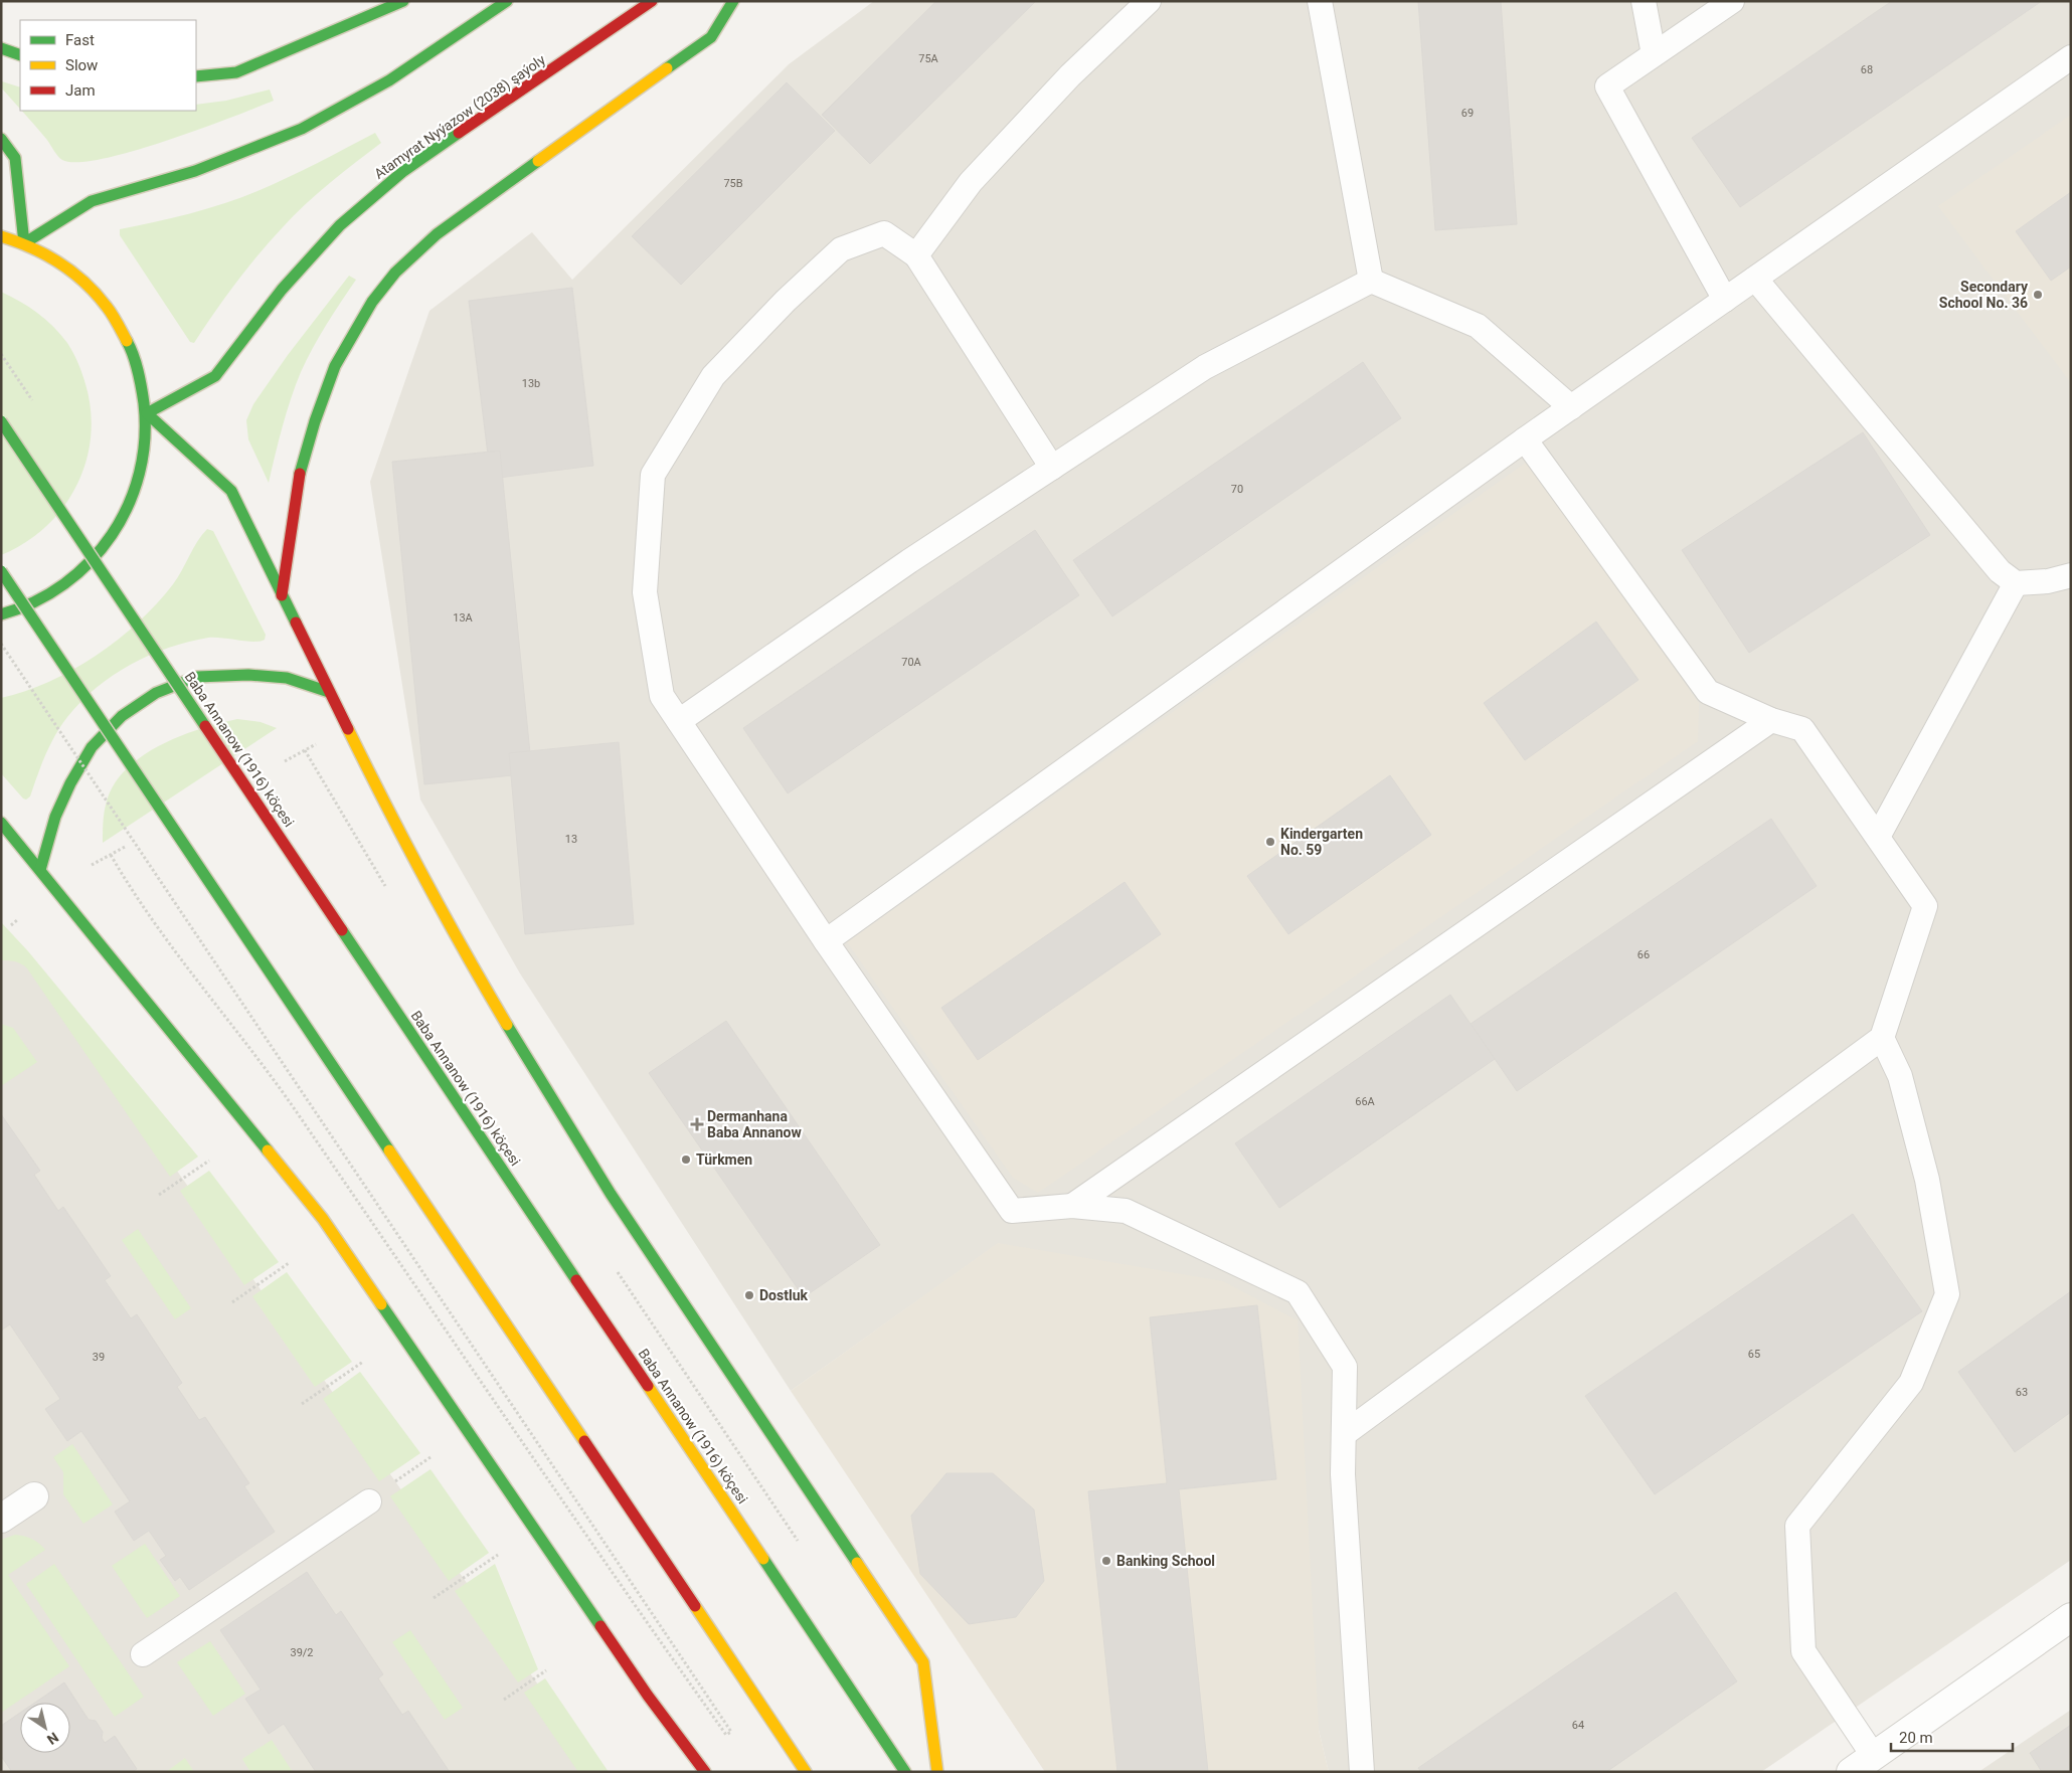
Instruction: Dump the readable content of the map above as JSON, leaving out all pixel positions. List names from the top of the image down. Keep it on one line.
{"streets":{"main road":["Atamyrat Nyýazow (2038) şaýoly","Baba Annanow (1916) köçesi"]},"places":{"other":["Secondary School No. 36","Kindergarten No. 59","Türkmen","Dostluk","Banking School"],"health":["Dermanhana Baba Annanow"]},"house_numbers":["75A","68","69","75B","13b","70","13A","70A","13","66","66A","65","39","63","39/2","64"],"legend":["Fast","Slow","Jam"],"scale_bar":"20 m","north":"bottom right"}
